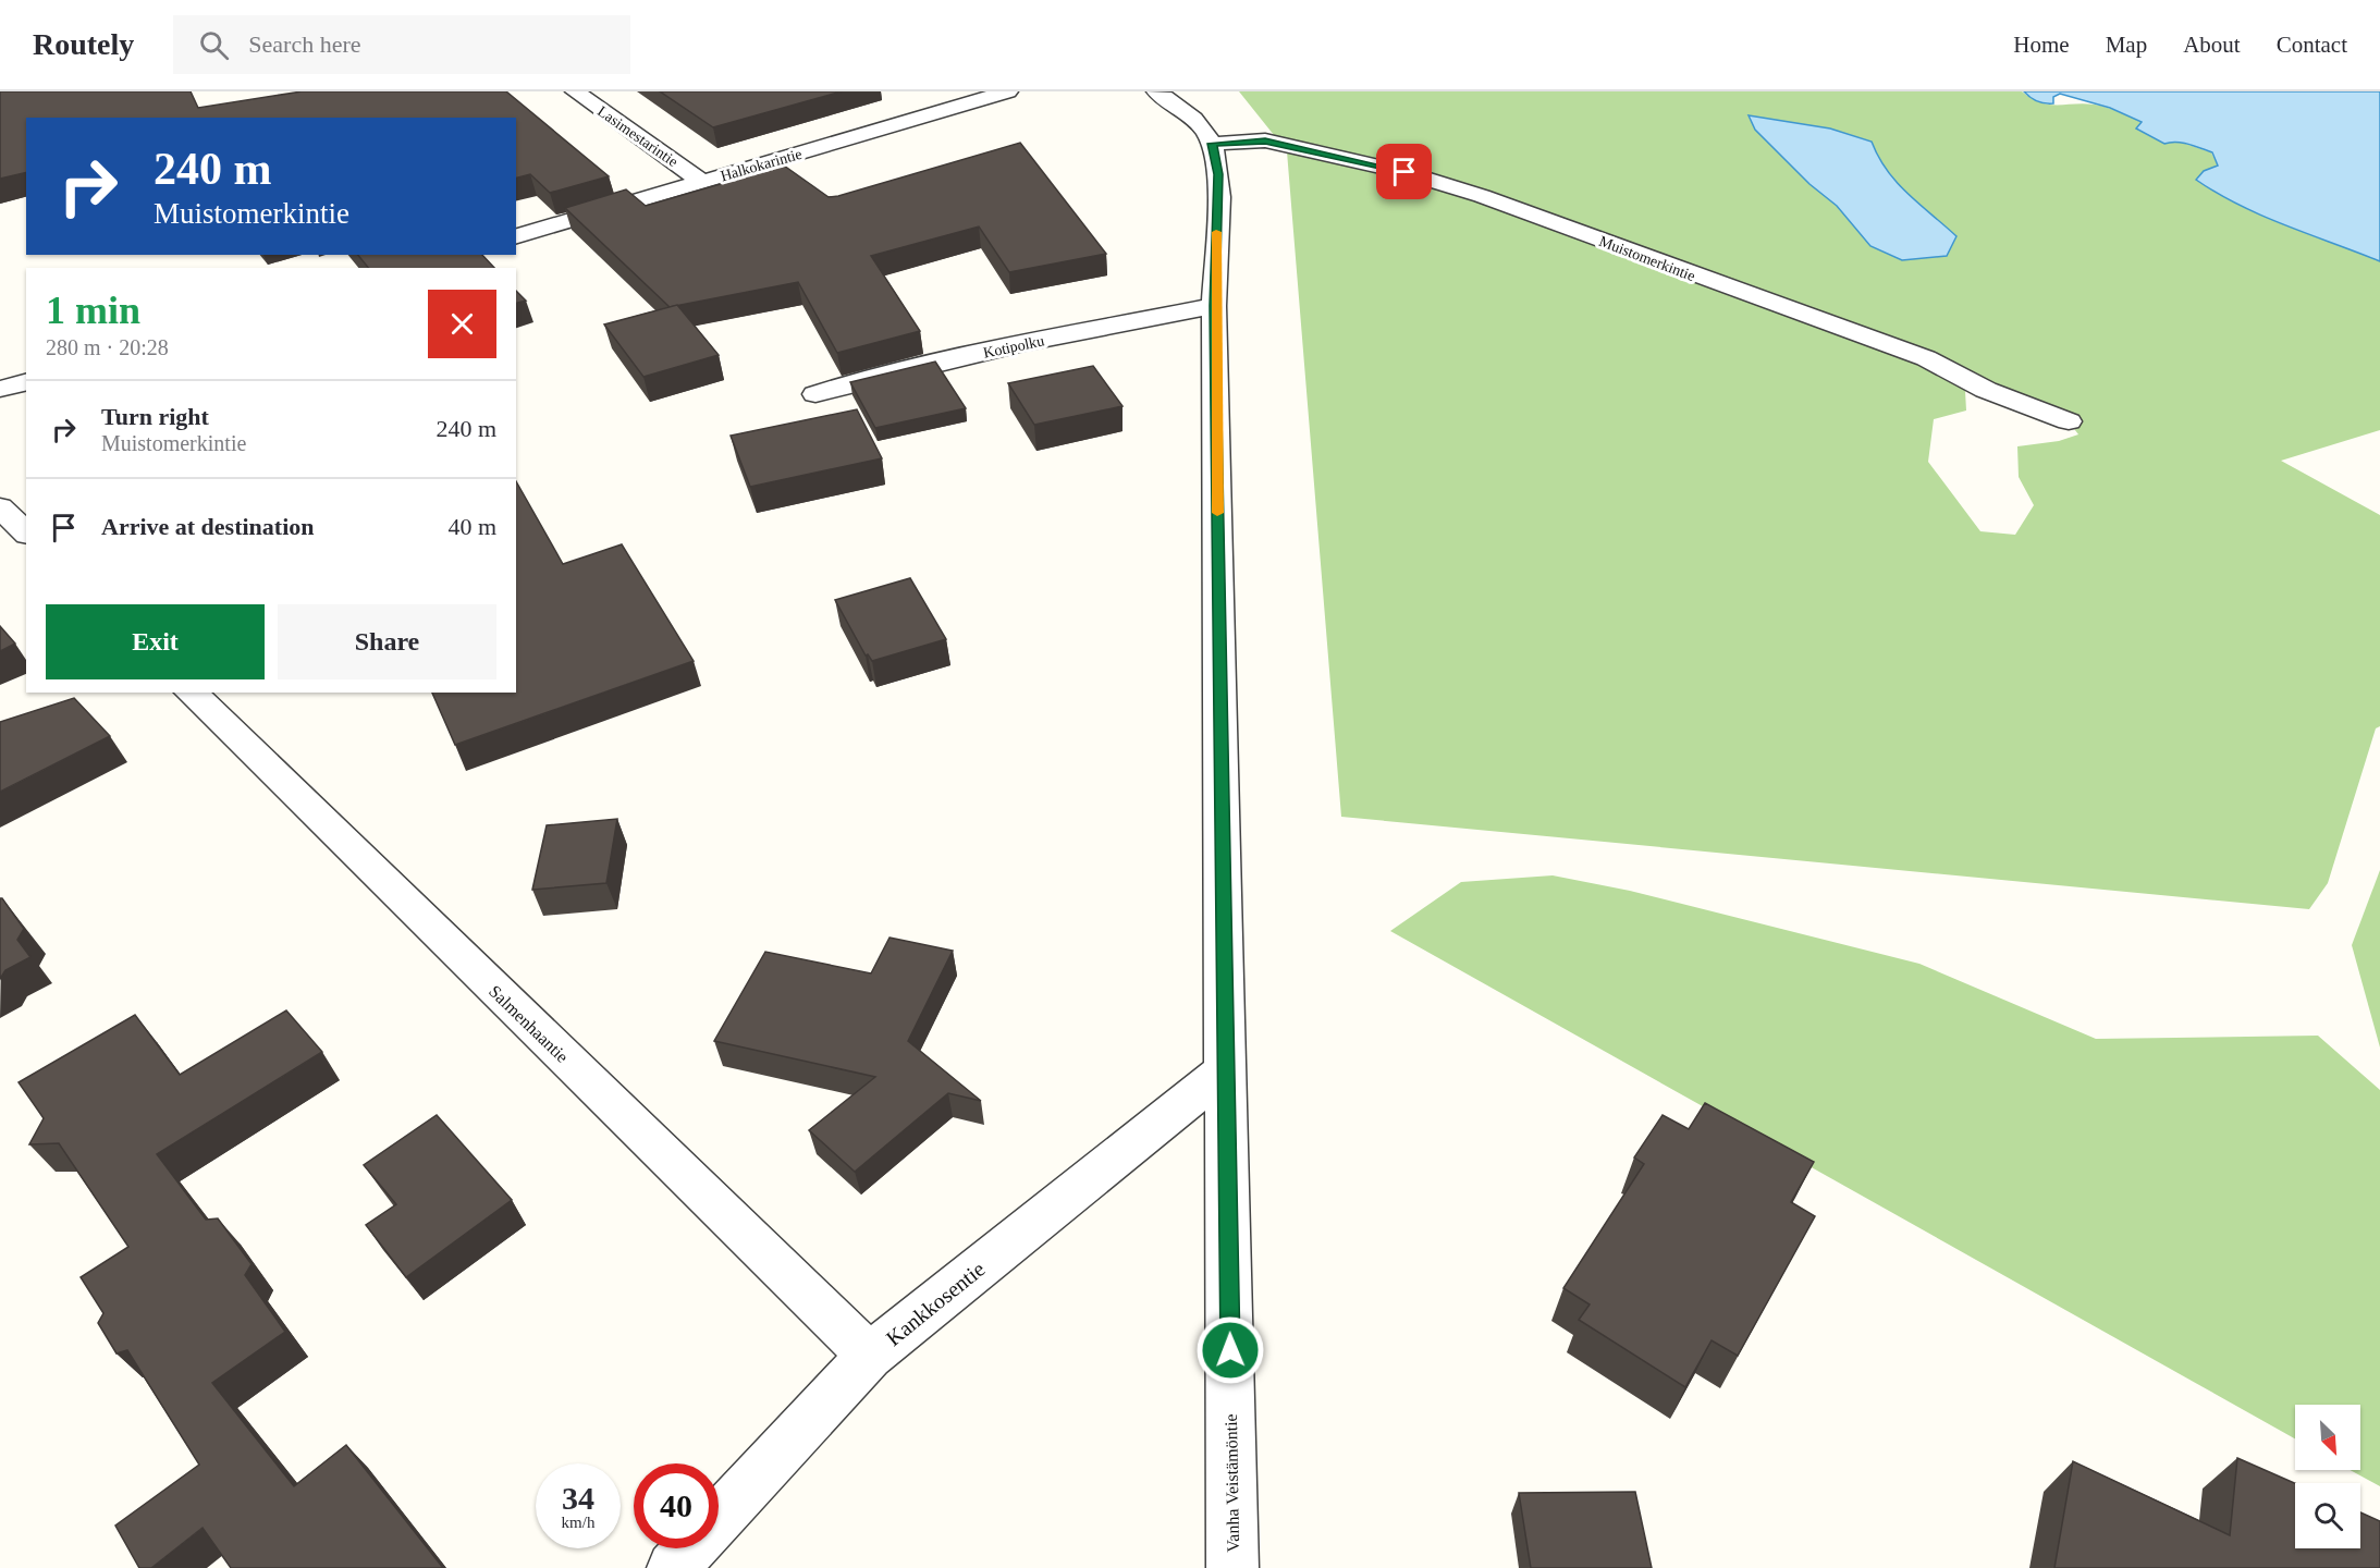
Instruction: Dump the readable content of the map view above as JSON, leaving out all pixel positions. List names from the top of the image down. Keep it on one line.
{"streets":{"street":["Lasimestarintie","Halkokarintie","Muistomerkintie","Kotipolku","Salmenhaantie","Kankkosentie","Vanha Veistämöntie"]},"crossings":[["Lasimestarintie","Halkokarintie"],["Muistomerkintie","Vanha Veistämöntie"],["Kotipolku","Vanha Veistämöntie"],["Salmenhaantie","Kankkosentie"],["Kankkosentie","Vanha Veistämöntie"]],"north":"bottom right","page":{"header":"Routely","search":"Search here","nav":["Home","Map","About","Contact"],"turn":["240 m","Muistomerkintie"],"heading":["1 min","280 m · 20:28"],"list":[{"name":"Turn right","note":"Muistomerkintie","value":"240 m"},{"name":"Arrive at destination","value":"40 m"}],"buttons":["Exit","Share"],"speed":"34 km/h","limit":"40"}}
